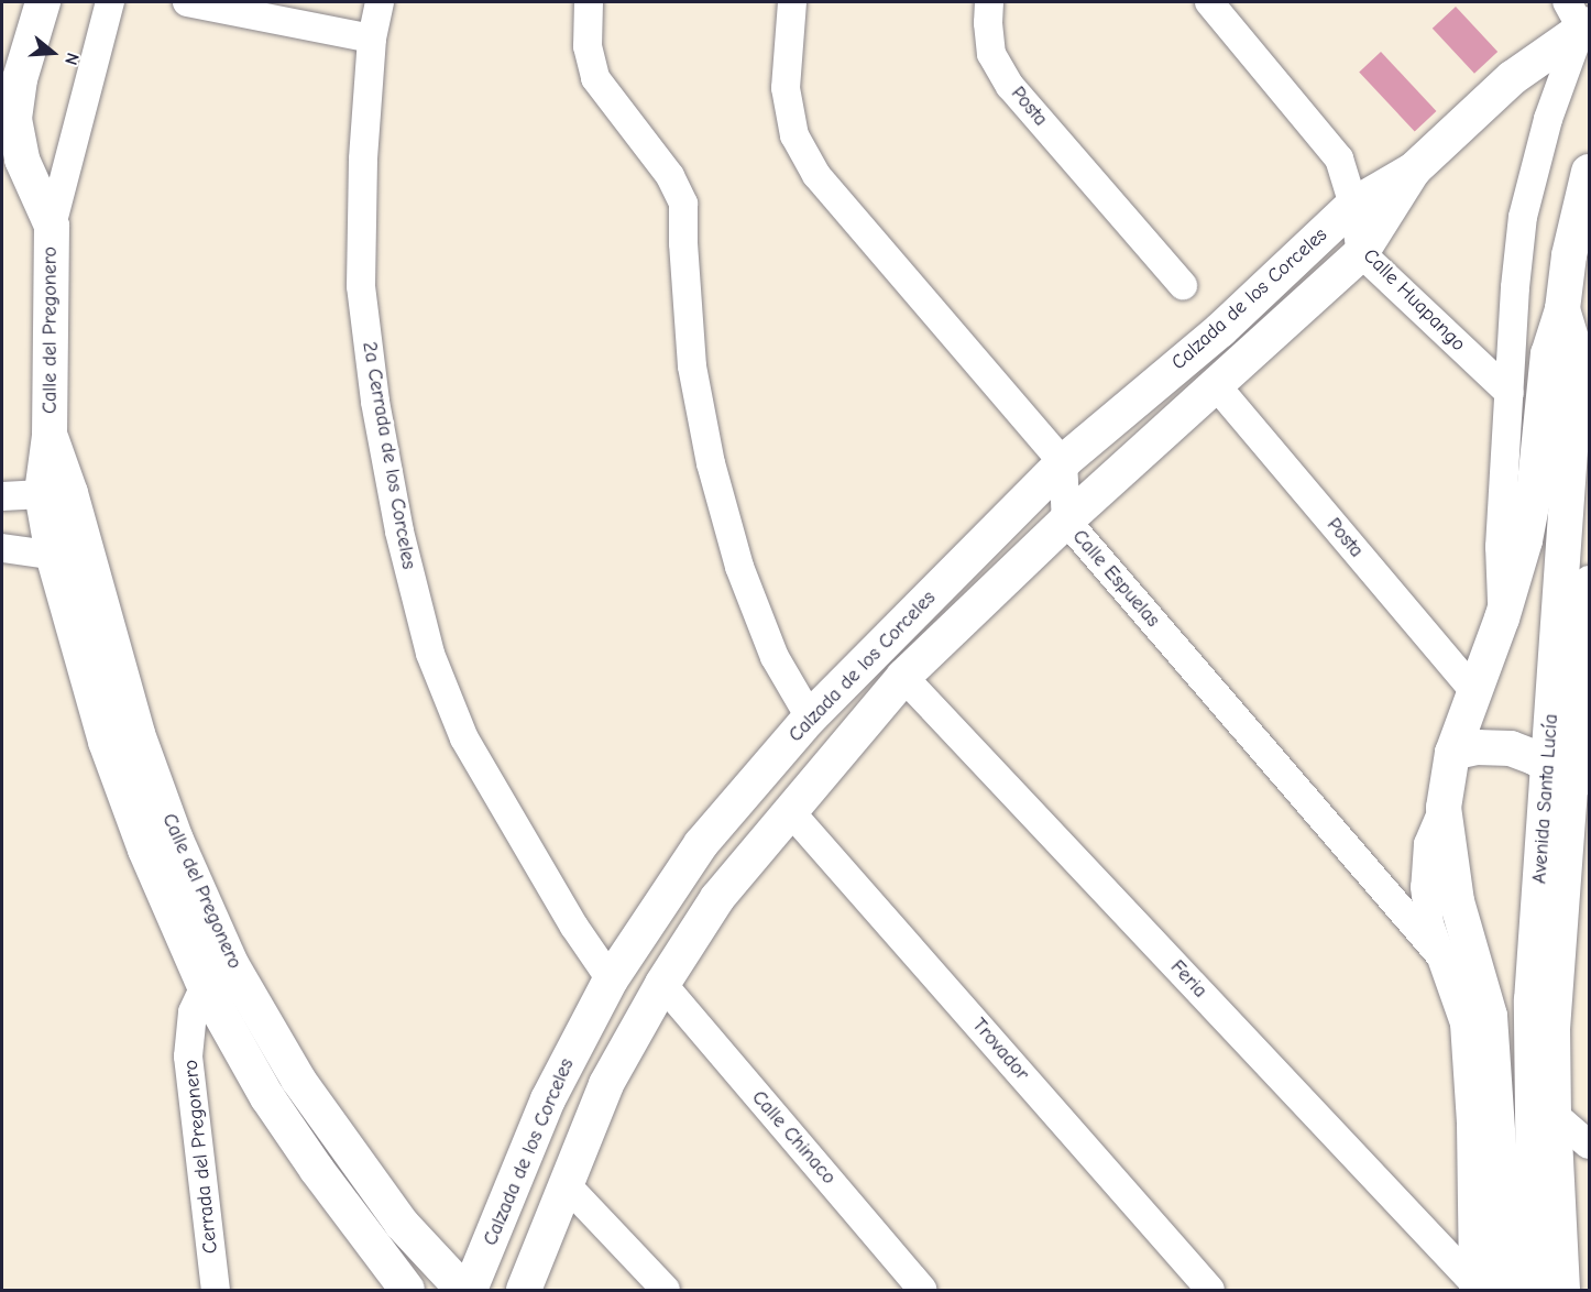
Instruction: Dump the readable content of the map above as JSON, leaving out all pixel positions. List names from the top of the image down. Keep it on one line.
{"streets":{"street":["Posta","Calzada de los Corceles","Calle Huapango","Calle del Pregonero","2a Cerrada de los Corceles","Calle Espuelas","Avenida Santa Lucía","Feria","Trovador","Calle Chinaco","Cerrada del Pregonero"]},"crossings":[["Posta","Calzada de los Corceles"],["Posta","Avenida Santa Lucía"],["Calzada de los Corceles","Calle Huapango"],["Calzada de los Corceles","2a Cerrada de los Corceles"],["Calzada de los Corceles","Calle Espuelas"],["Calzada de los Corceles","Avenida Santa Lucía"],["Calzada de los Corceles","Feria"],["Calzada de los Corceles","Trovador"],["Calzada de los Corceles","Calle Chinaco"],["Calle Huapango","Avenida Santa Lucía"],["Calle del Pregonero","Cerrada del Pregonero"],["Calle Espuelas","Avenida Santa Lucía"],["Avenida Santa Lucía","Feria"]],"north":"right"}
